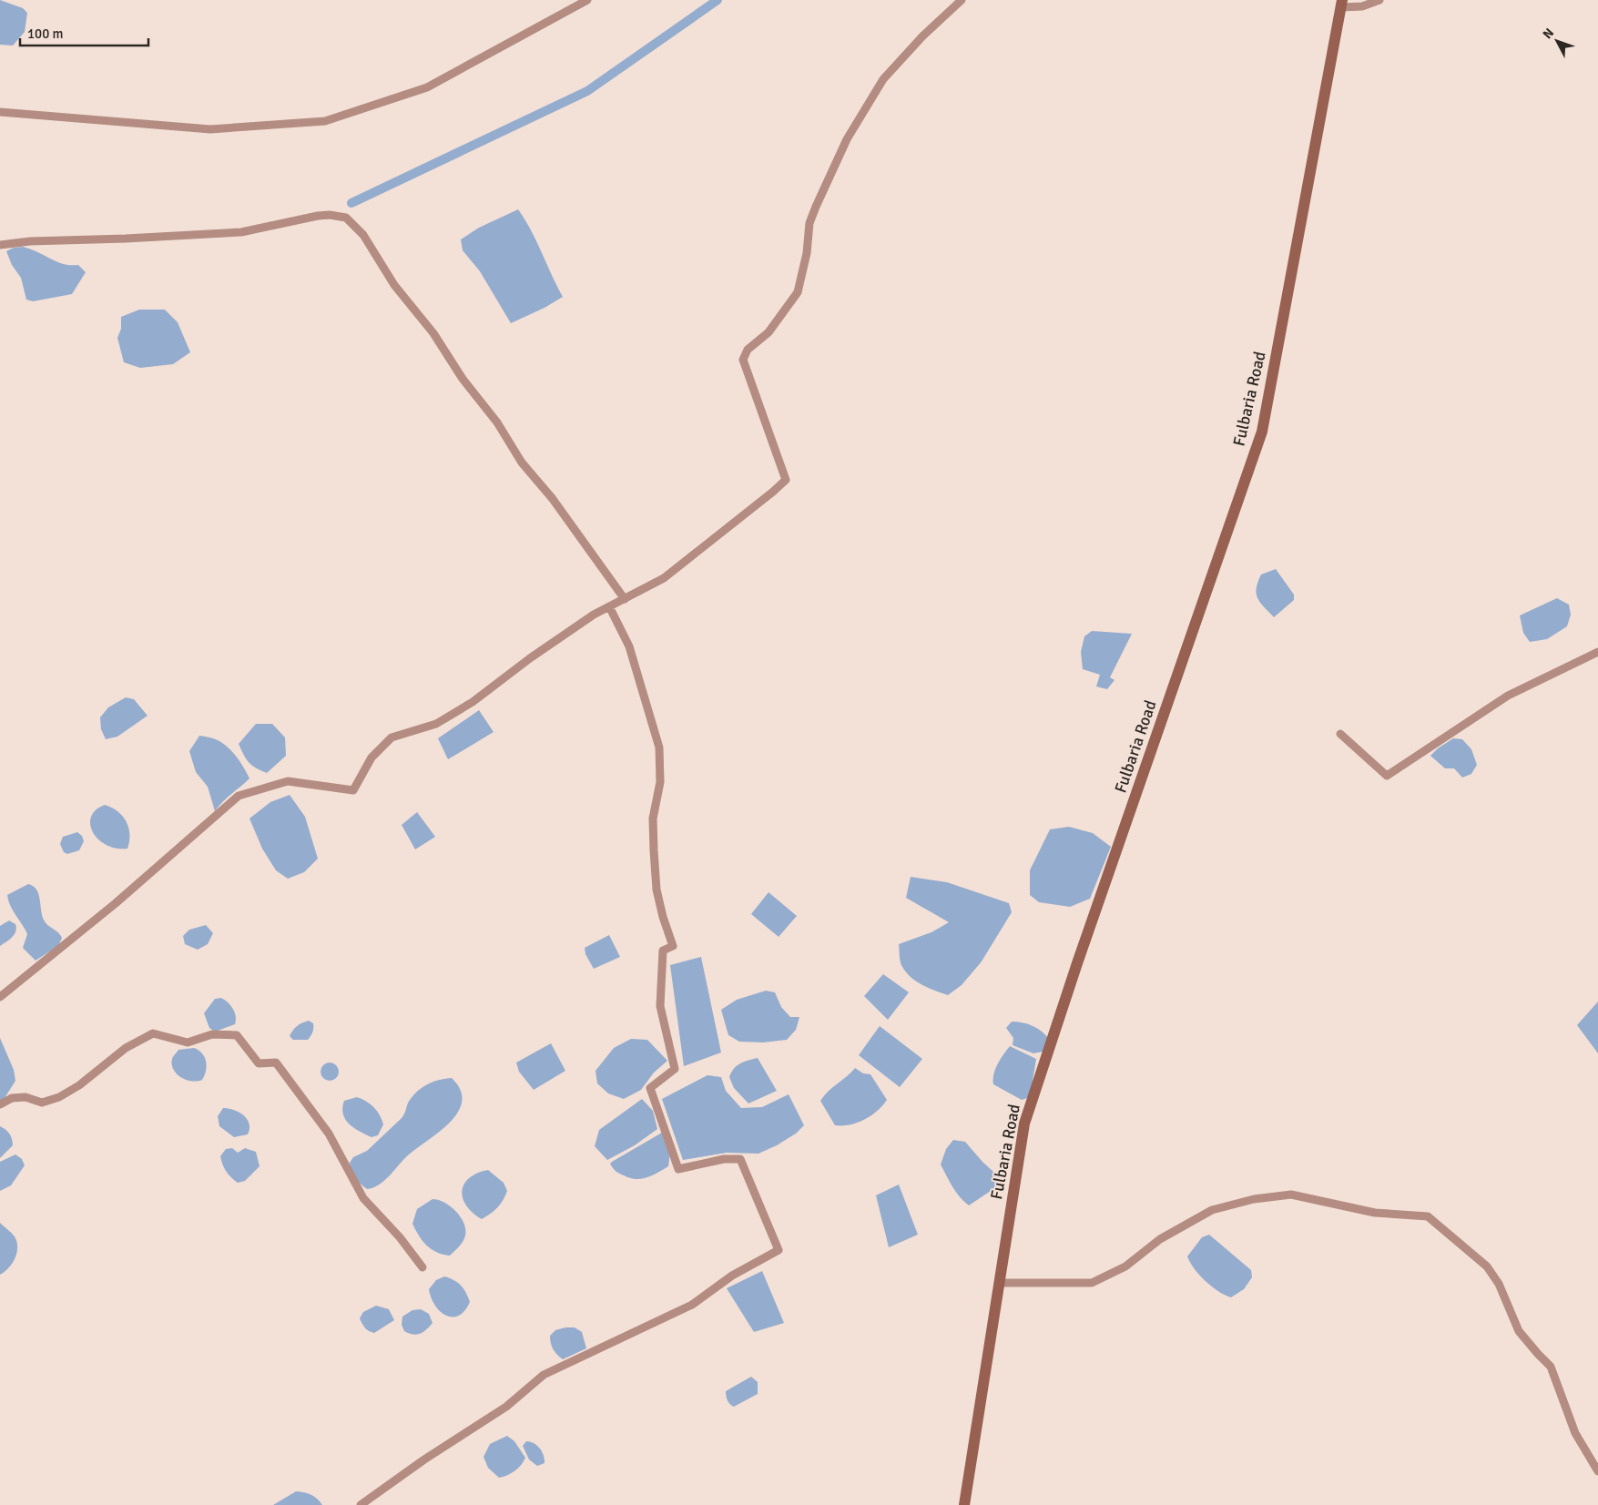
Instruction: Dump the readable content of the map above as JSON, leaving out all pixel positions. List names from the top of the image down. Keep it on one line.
{"streets":{"main road":["Fulbaria Road"]},"scale_bar":"100 m","north":"top left"}
